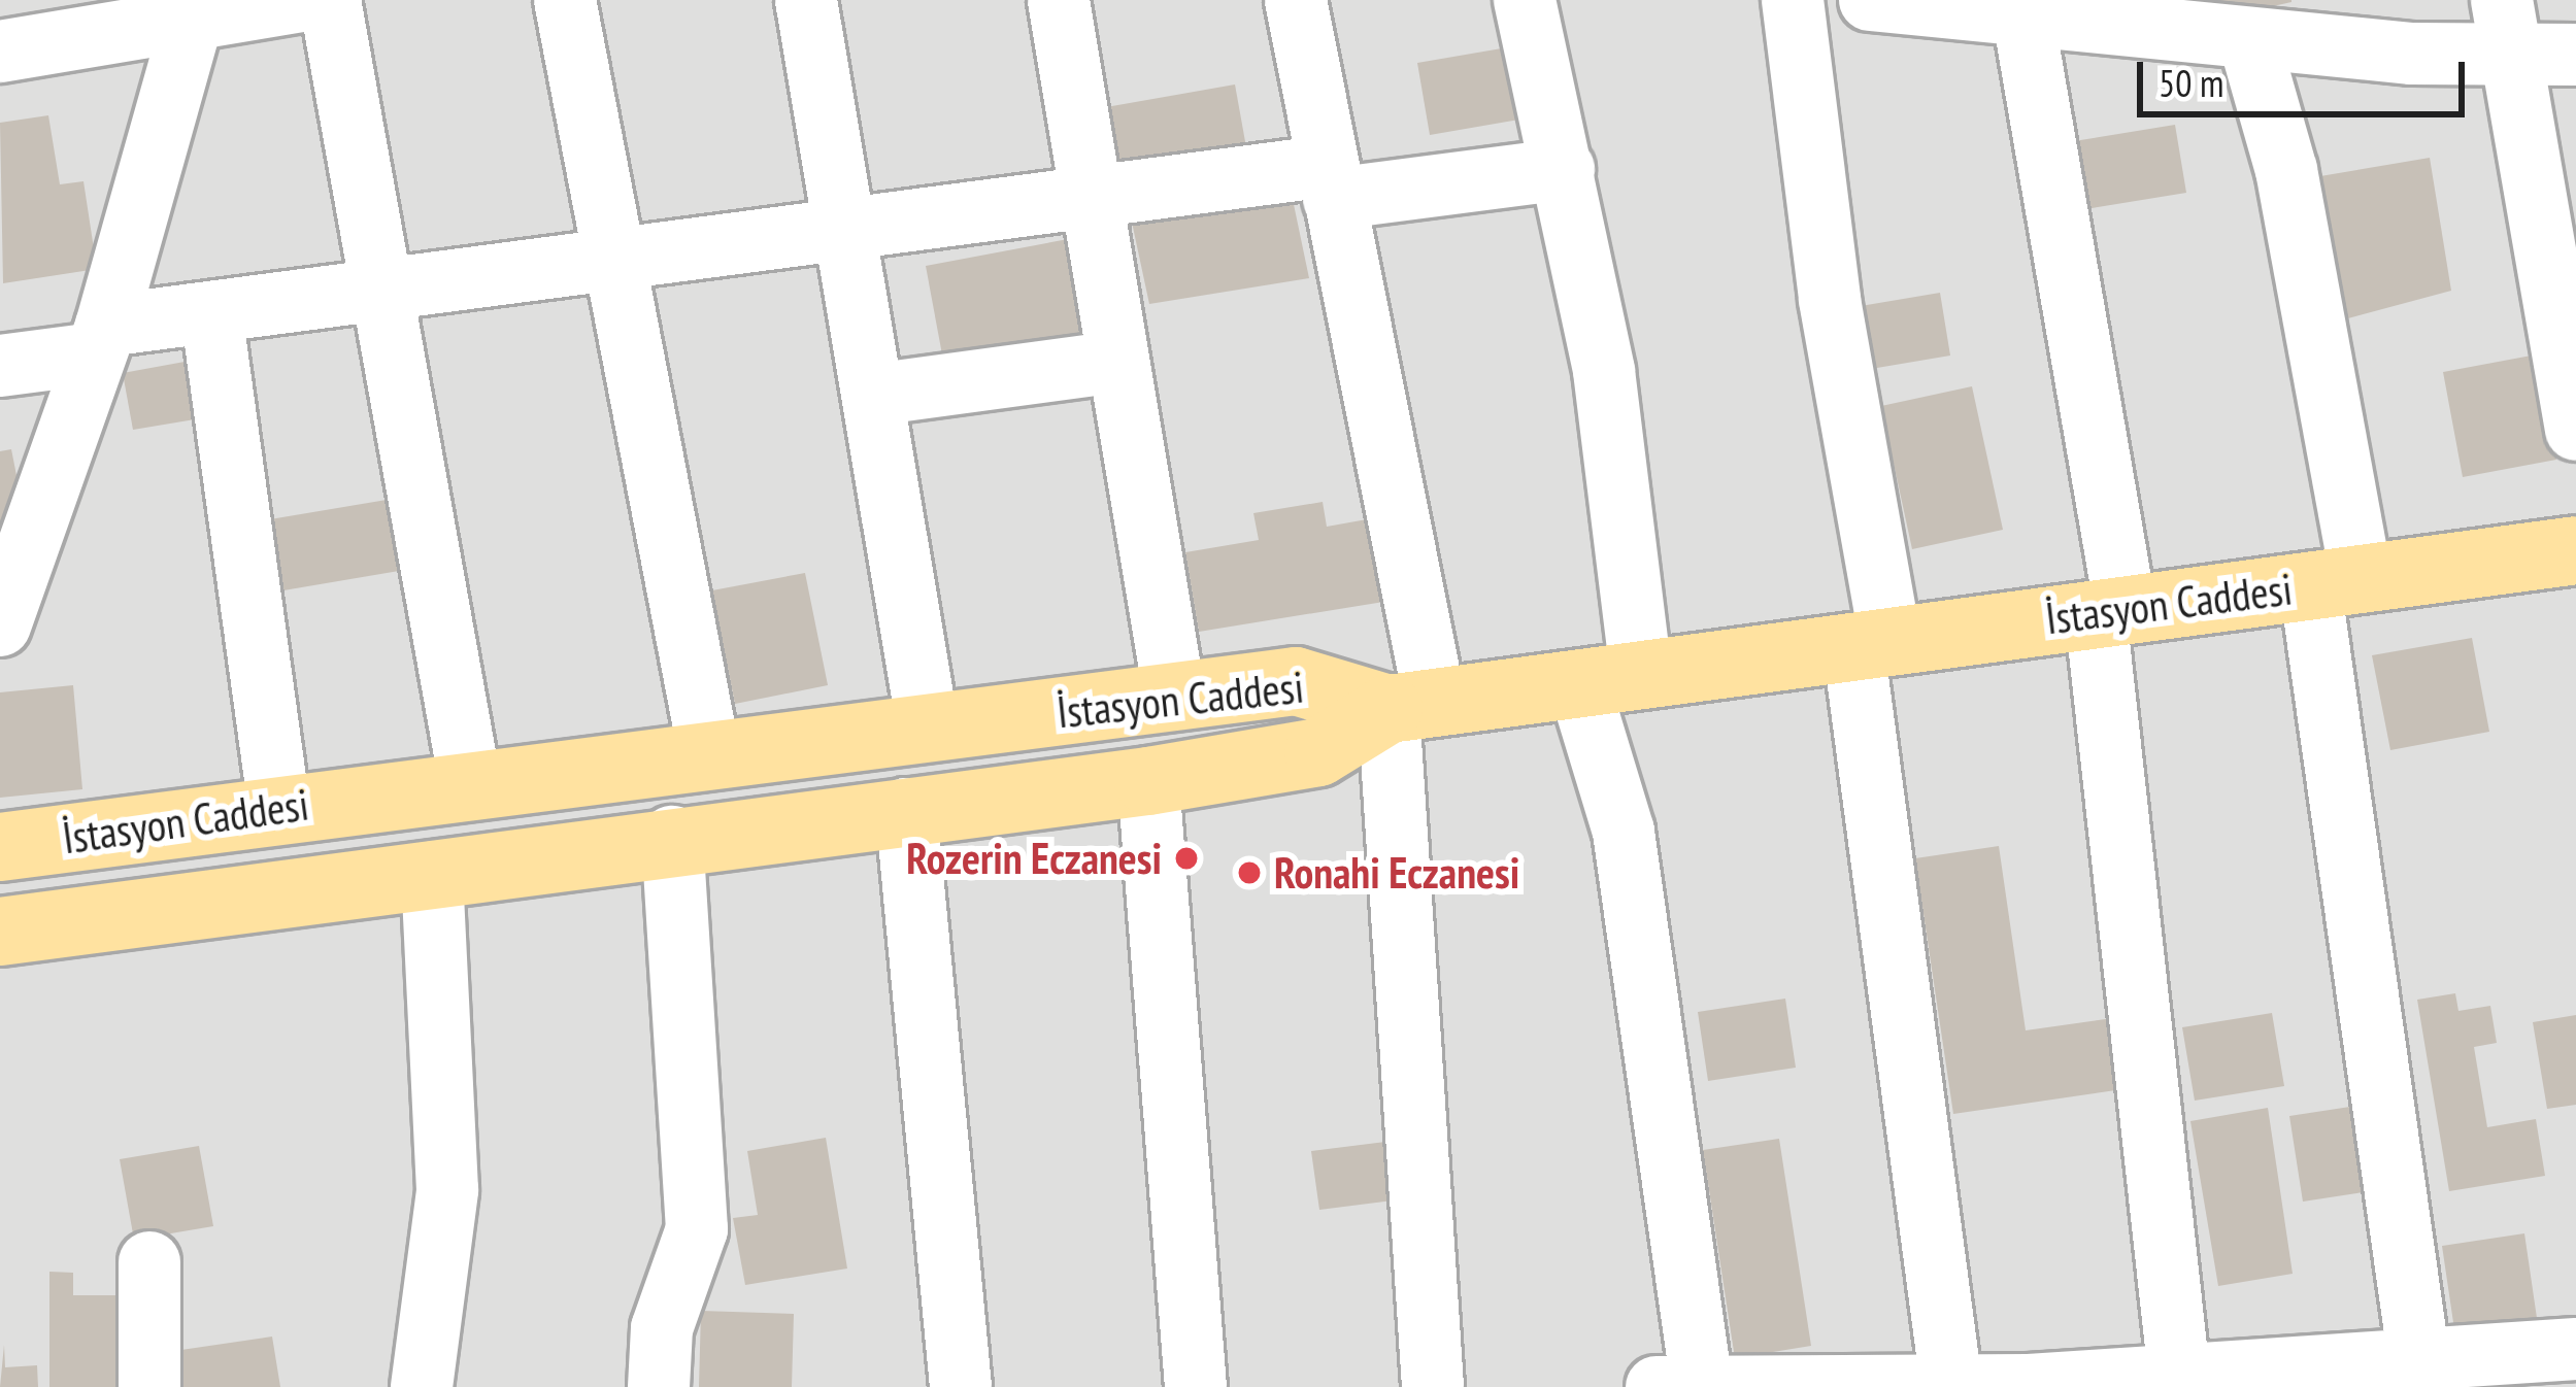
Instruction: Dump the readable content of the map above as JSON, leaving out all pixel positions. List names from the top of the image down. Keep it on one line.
{"streets":{"main road":["İstasyon Caddesi"]},"places":["Rozerin Eczanesi","Ronahi Eczanesi"],"scale_bar":"50 m"}
